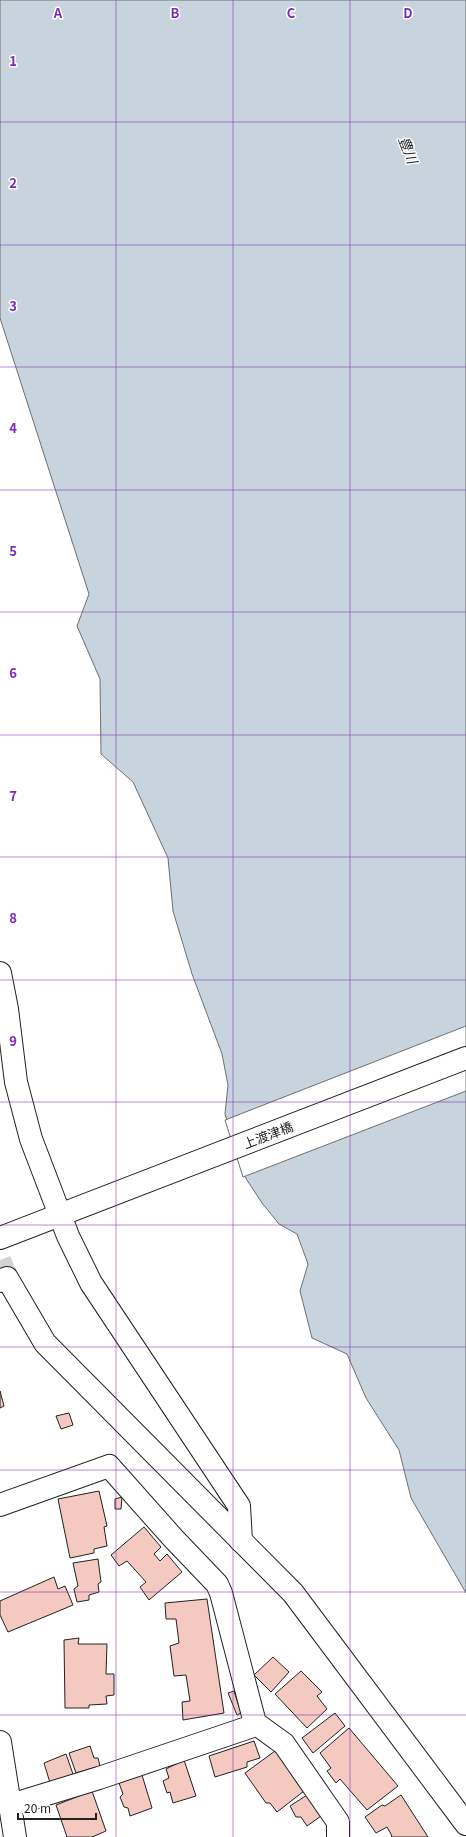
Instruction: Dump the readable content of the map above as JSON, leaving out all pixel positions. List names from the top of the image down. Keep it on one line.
{"streets":{"street":["上渡津橋"]},"water":["豊川"],"scale_bar":"20 m","grid":{"columns":["A","B","C","D"],"rows":["1","2","3","4","5","6","7","8","9"]}}
